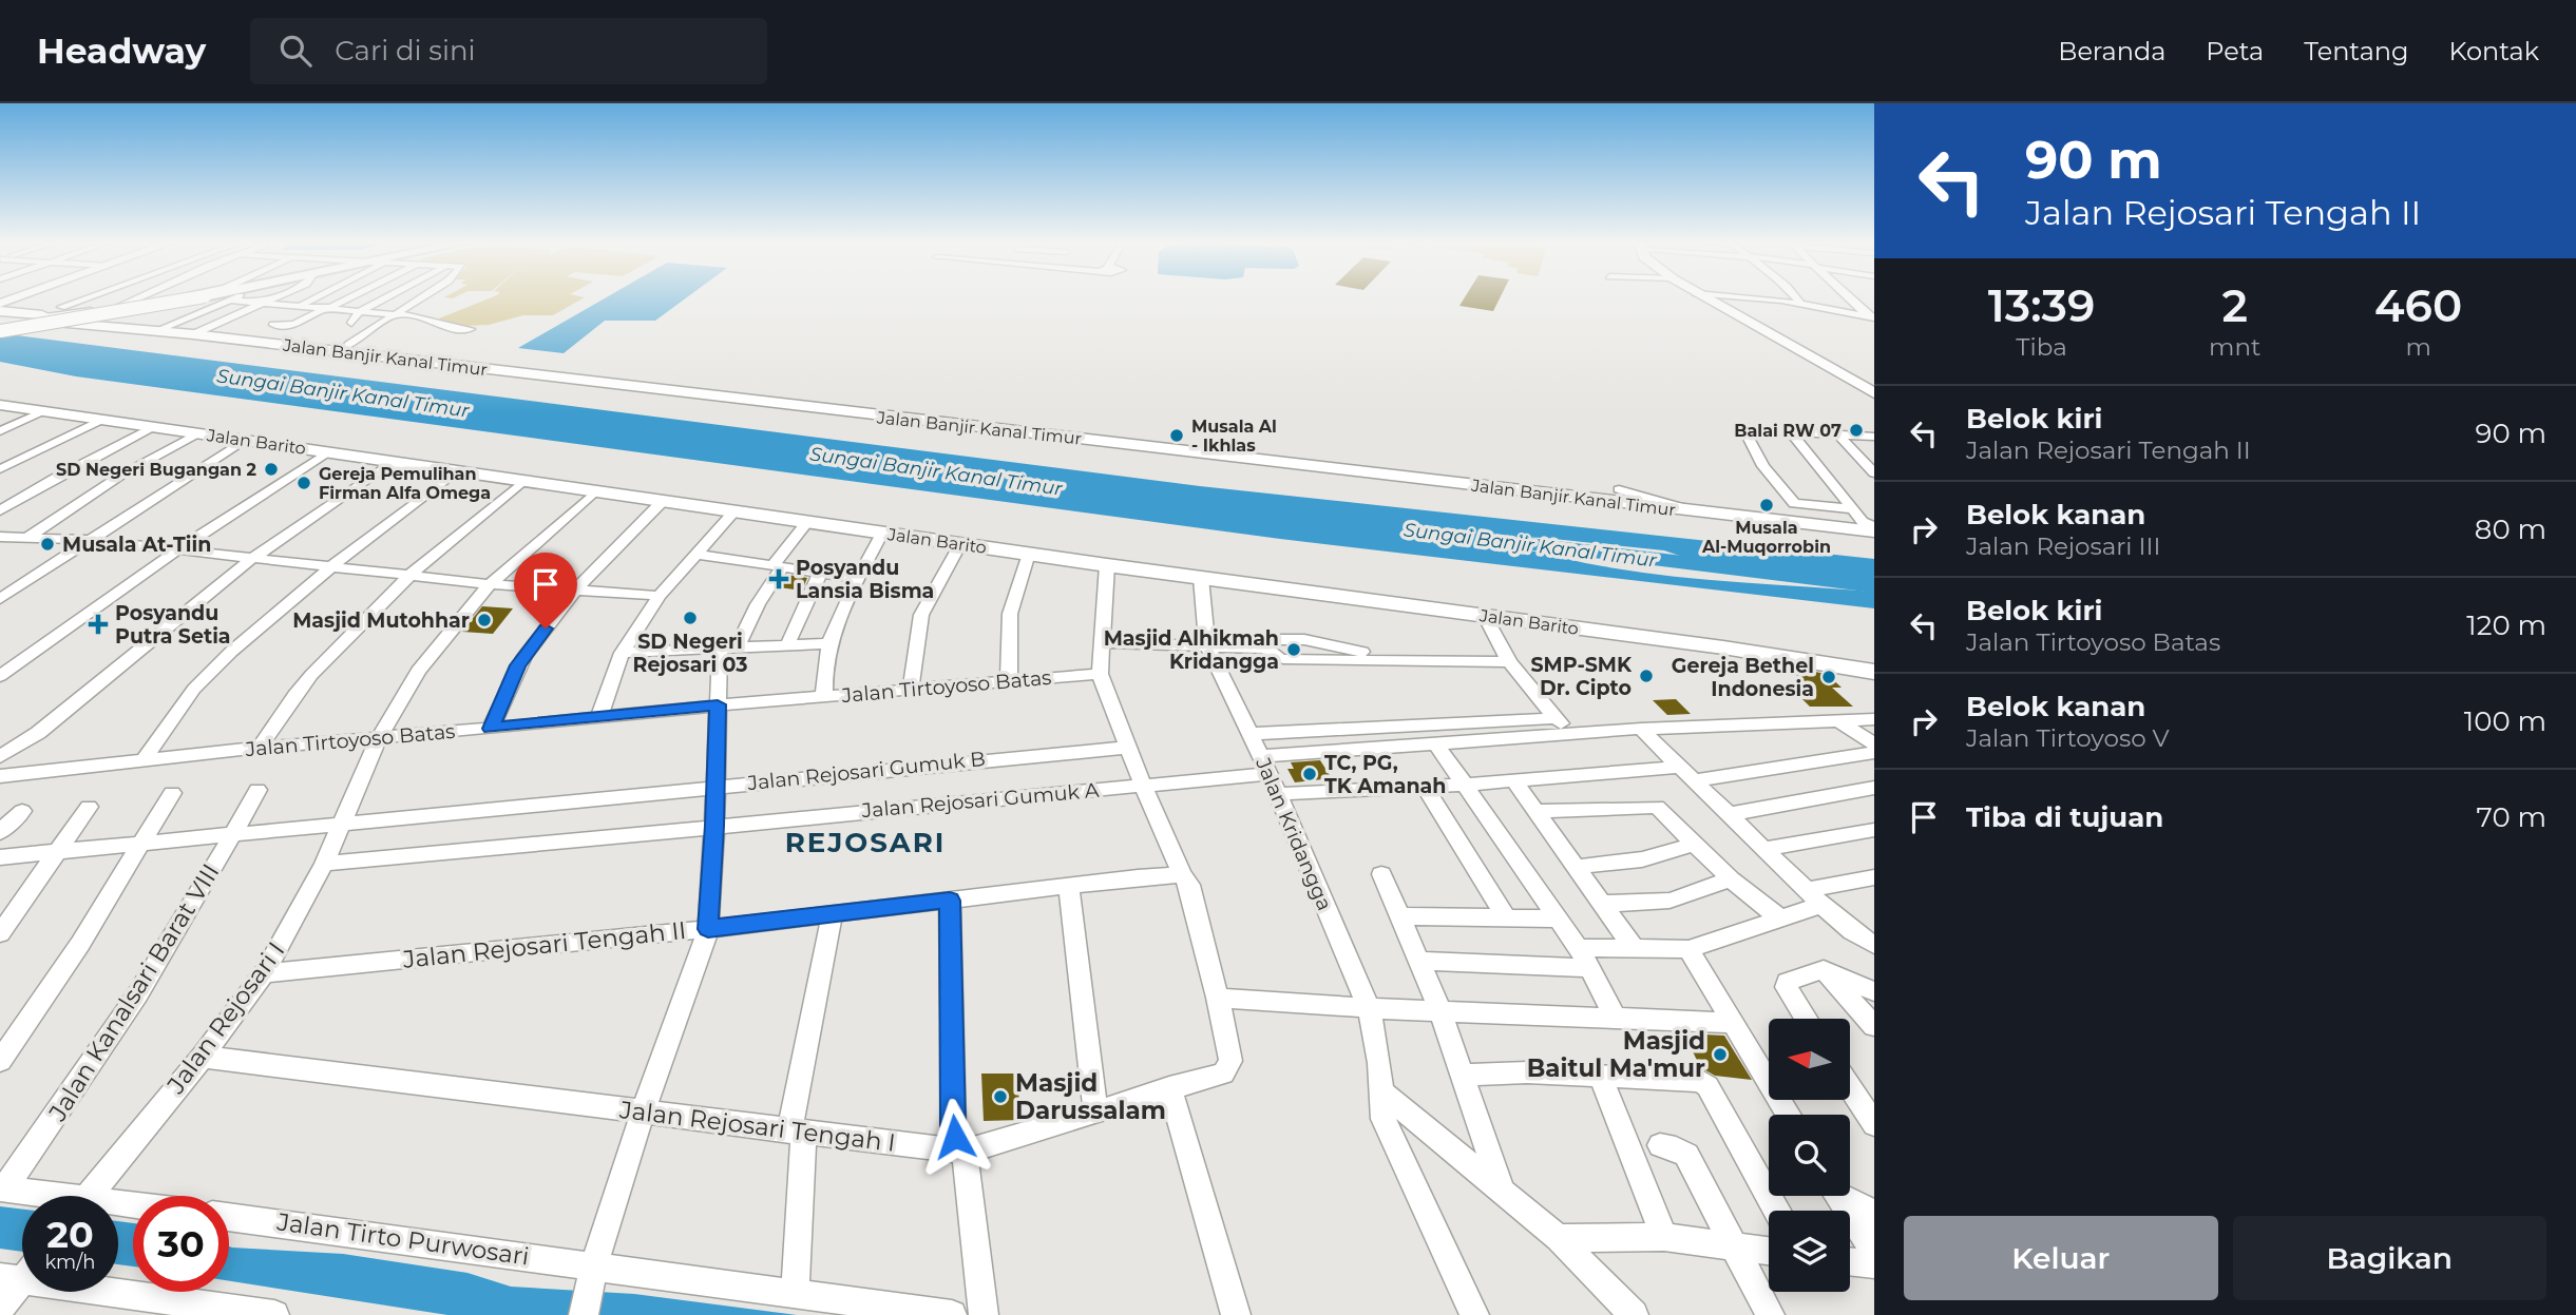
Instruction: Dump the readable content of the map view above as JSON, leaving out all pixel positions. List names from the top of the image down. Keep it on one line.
{"streets":{"street":["Jalan Banjir Kanal Timur","Jalan Barito","Jalan Tirtoyoso Batas","Jalan Rejosari Gumuk B","Jalan Rejosari Gumuk A","Jalan Kridangga","Jalan Rejosari Tengah II","Jalan Kanalsari Barat VIII","Jalan Rejosari I","Jalan Rejosari Tengah I","Jalan Tirto Purwosari"]},"crossings":[["Jalan Barito","Jalan Kridangga"],["Jalan Barito","Jalan Rejosari I"],["Jalan Tirtoyoso Batas","Jalan Rejosari I"],["Jalan Rejosari Gumuk B","Jalan Kanalsari Barat VIII"],["Jalan Rejosari Gumuk B","Jalan Rejosari I"],["Jalan Rejosari Gumuk A","Jalan Kridangga"],["Jalan Rejosari Gumuk A","Jalan Rejosari I"],["Jalan Rejosari Tengah II","Jalan Rejosari I"],["Jalan Rejosari I","Jalan Rejosari Tengah I"]],"districts":["REJOSARI"],"water":["Sungai Banjir Kanal Timur"],"places":{"other":["Balai RW 07","Musala Al - Ikhlas","SD Negeri Bugangan 2","Gereja Pemulihan Firman Alfa Omega","Musala Al-Muqorrobin","Musala At-Tiin","SD Negeri Rejosari 03","Masjid Mutohhar","Masjid Alhikmah Kridangga","SMP-SMK Dr. Cipto","Gereja Bethel Indonesia","TC, PG, TK Amanah","Masjid Baitul Ma'mur","Masjid Darussalam"],"health":["Posyandu Lansia Bisma","Posyandu Putra Setia"]},"north":"left","page":{"header":"Headway","search":"Cari di sini","nav":["Beranda","Peta","Tentang","Kontak"],"turn":["90 m","Jalan Rejosari Tengah II"],"eta":["13:39","Tiba","2","mnt","460","m"],"list":[{"name":"Belok kiri","note":"Jalan Rejosari Tengah II","value":"90 m"},{"name":"Belok kanan","note":"Jalan Rejosari III","value":"80 m"},{"name":"Belok kiri","note":"Jalan Tirtoyoso Batas","value":"120 m"},{"name":"Belok kanan","note":"Jalan Tirtoyoso V","value":"100 m"},{"name":"Tiba di tujuan","value":"70 m"}],"speed":"20 km/h","limit":"30","buttons":["Keluar","Bagikan"]}}
